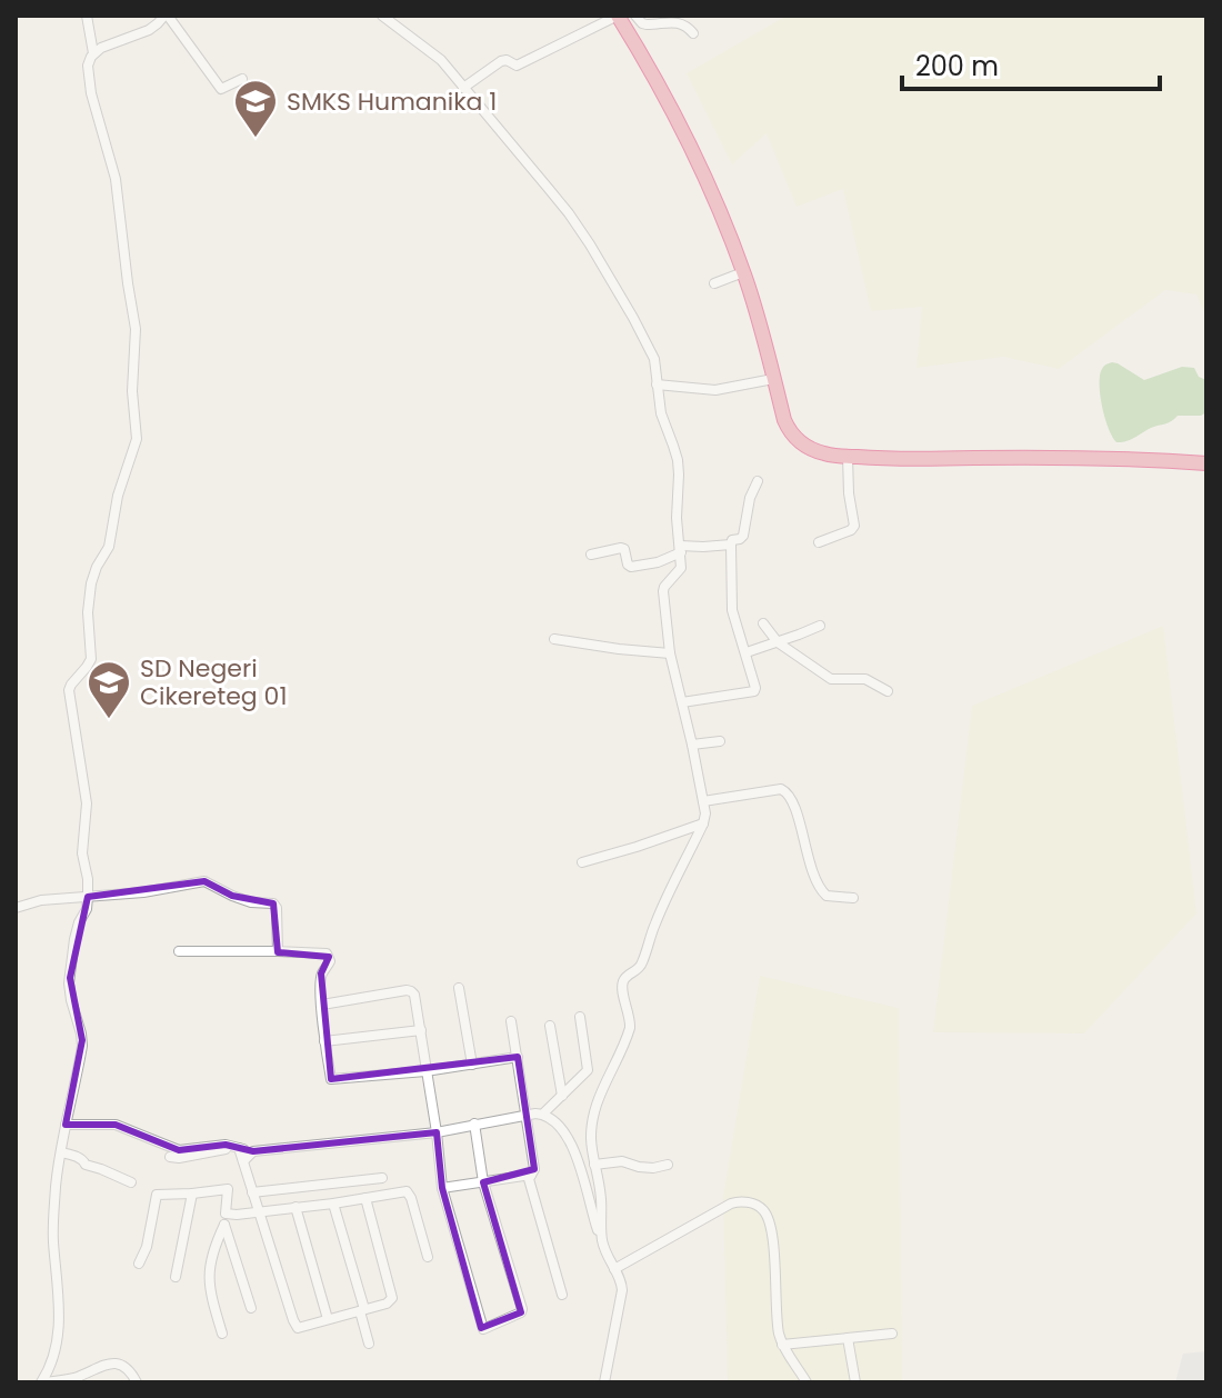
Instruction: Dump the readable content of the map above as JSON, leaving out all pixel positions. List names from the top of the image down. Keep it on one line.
{"places":{"school or university":["SMKS Humanika 1","SD Negeri Cikereteg 01"]},"scale_bar":"200 m"}
